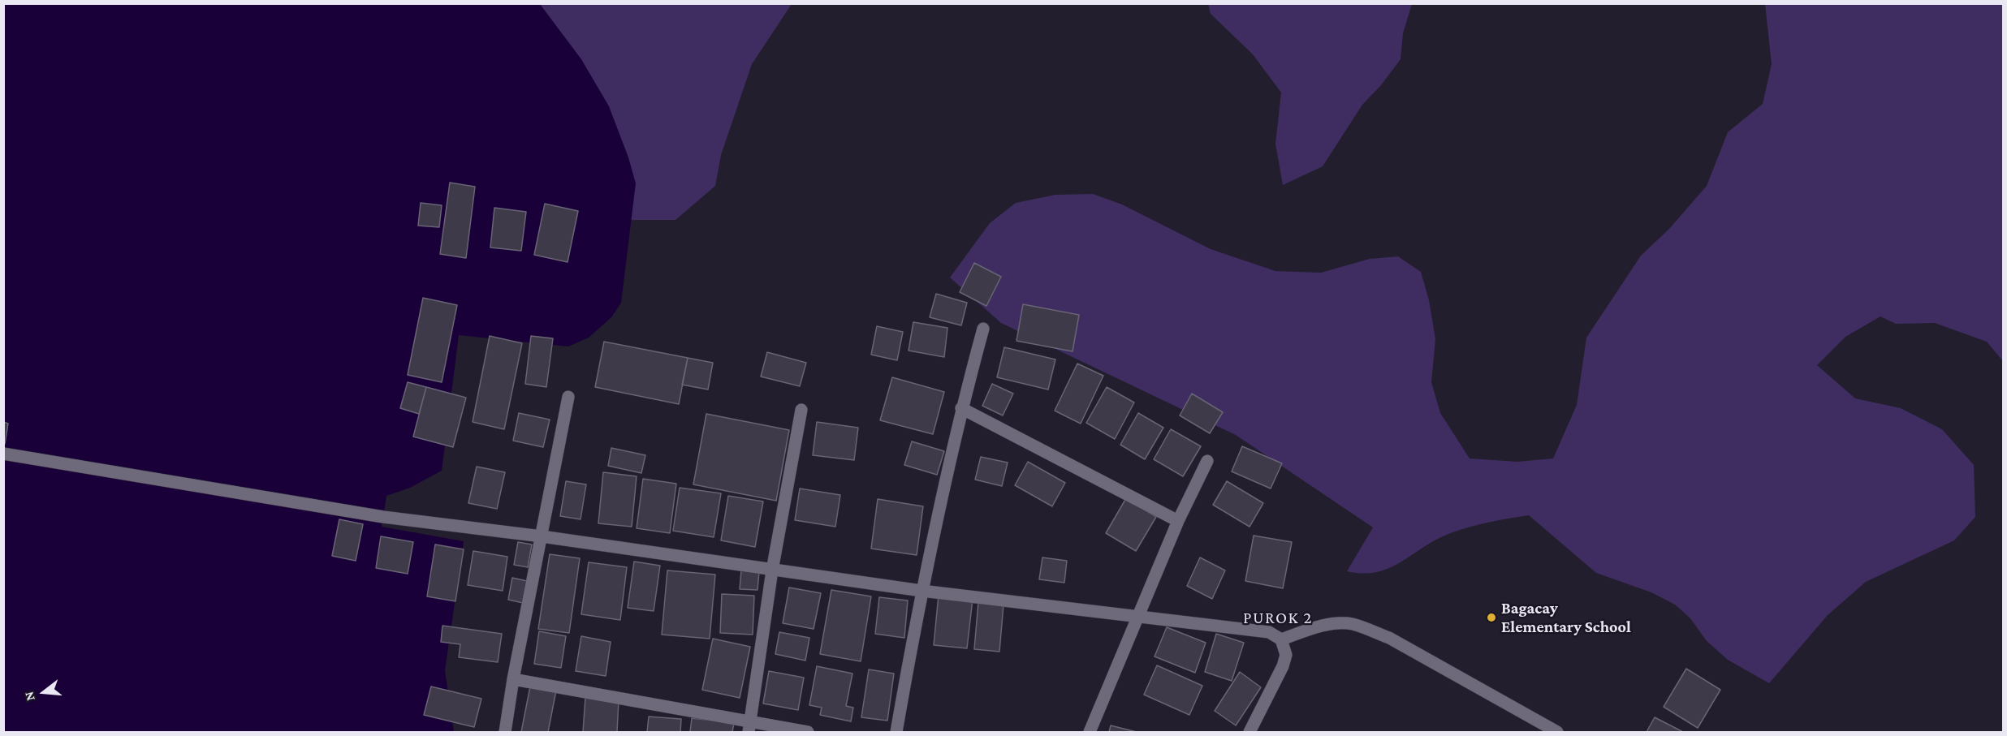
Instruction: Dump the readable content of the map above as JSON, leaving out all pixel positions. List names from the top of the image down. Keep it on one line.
{"districts":["PUROK 2"],"places":["Bagacay Elementary School"],"north":"left"}
